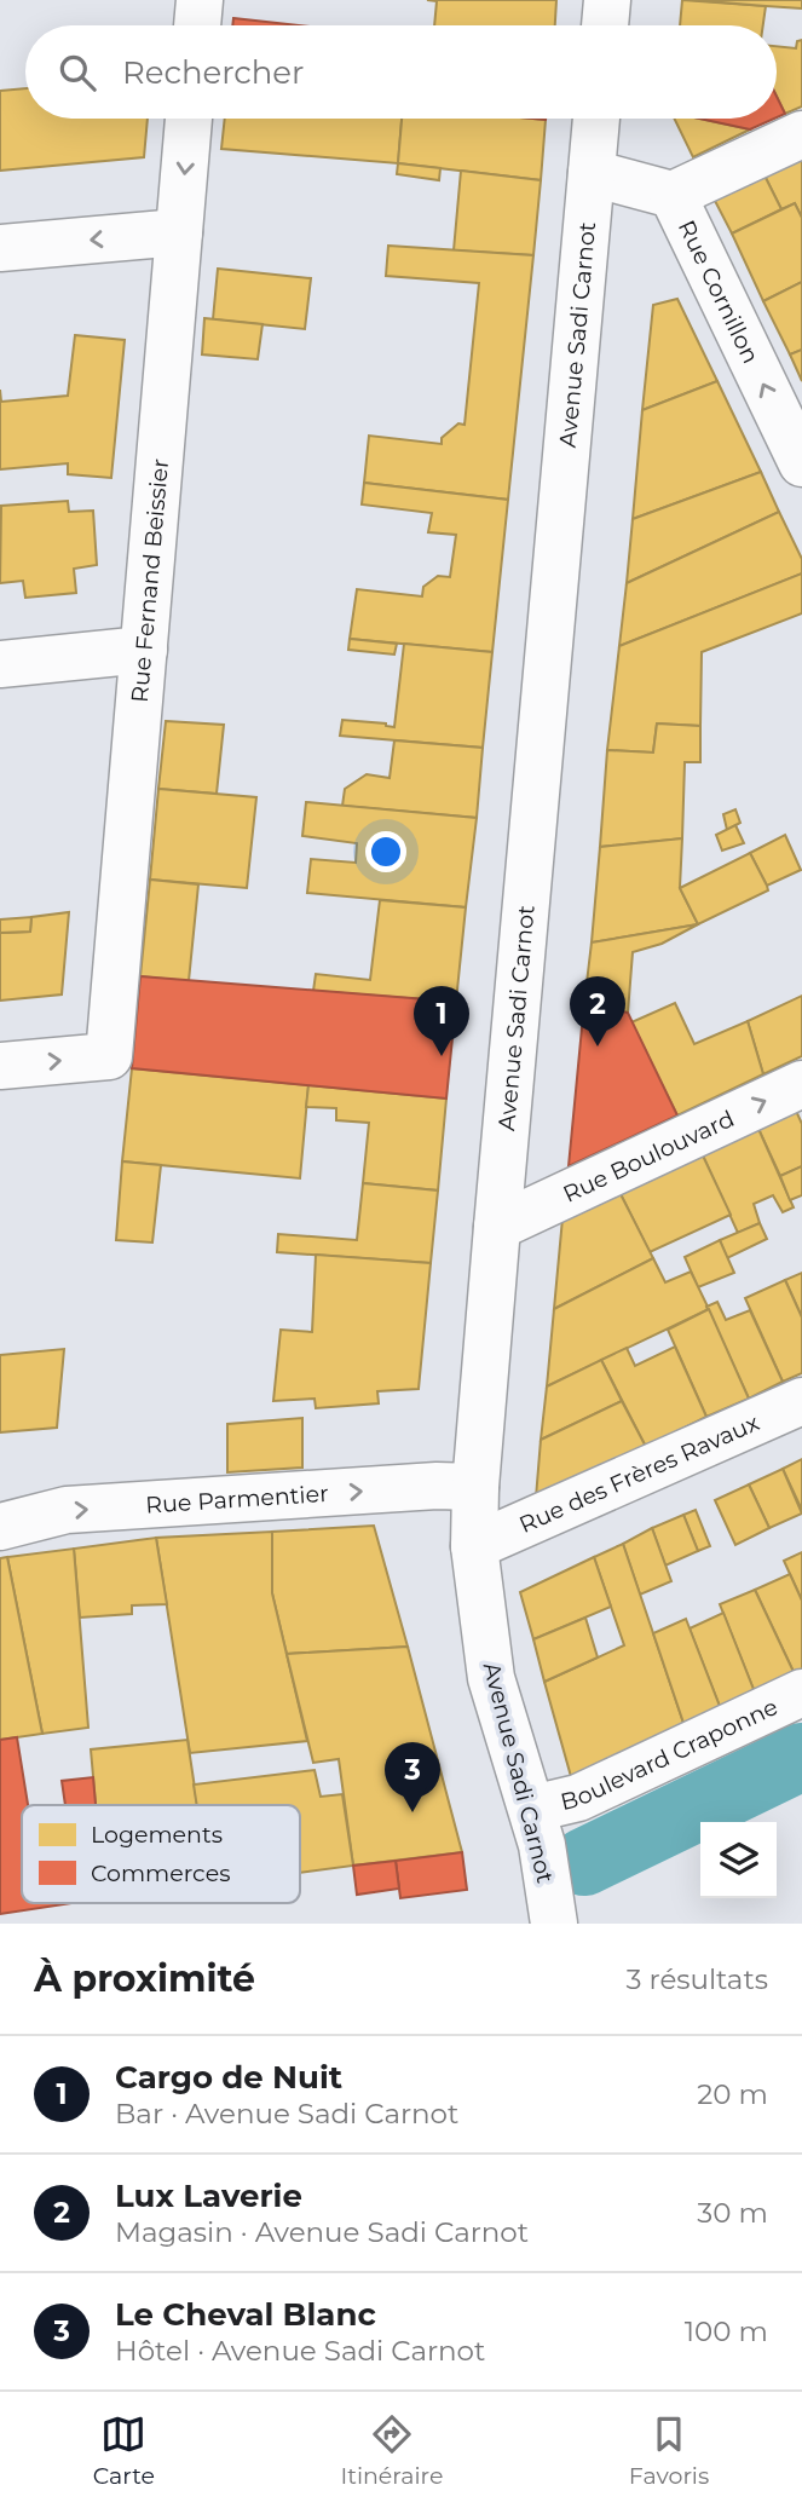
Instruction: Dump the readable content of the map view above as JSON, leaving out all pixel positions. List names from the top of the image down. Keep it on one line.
{"streets":{"street":["Rue Cornillon","Avenue Sadi Carnot","Rue Fernand Beissier","Rue Boulouvard","Rue des Frères Ravaux","Rue Parmentier","Boulevard Craponne"]},"crossings":[["Rue Cornillon","Avenue Sadi Carnot"],["Avenue Sadi Carnot","Rue Boulouvard"],["Avenue Sadi Carnot","Rue des Frères Ravaux"],["Avenue Sadi Carnot","Rue Parmentier"],["Avenue Sadi Carnot","Boulevard Craponne"]],"one_way":["Rue Cornillon","Rue Boulouvard","Rue Parmentier"],"legend":["Logements","Commerces"],"page":{"search":"Rechercher","pins":["2","1","3"],"heading":["À proximité","3 résultats"],"list":[{"mark":"1","name":"Cargo de Nuit","note":"Bar · Avenue Sadi Carnot","value":"20 m"},{"mark":"2","name":"Lux Laverie","note":"Magasin · Avenue Sadi Carnot","value":"30 m"},{"mark":"3","name":"Le Cheval Blanc","note":"Hôtel · Avenue Sadi Carnot","value":"100 m"}],"nav":["Carte","Itinéraire","Favoris"]}}
